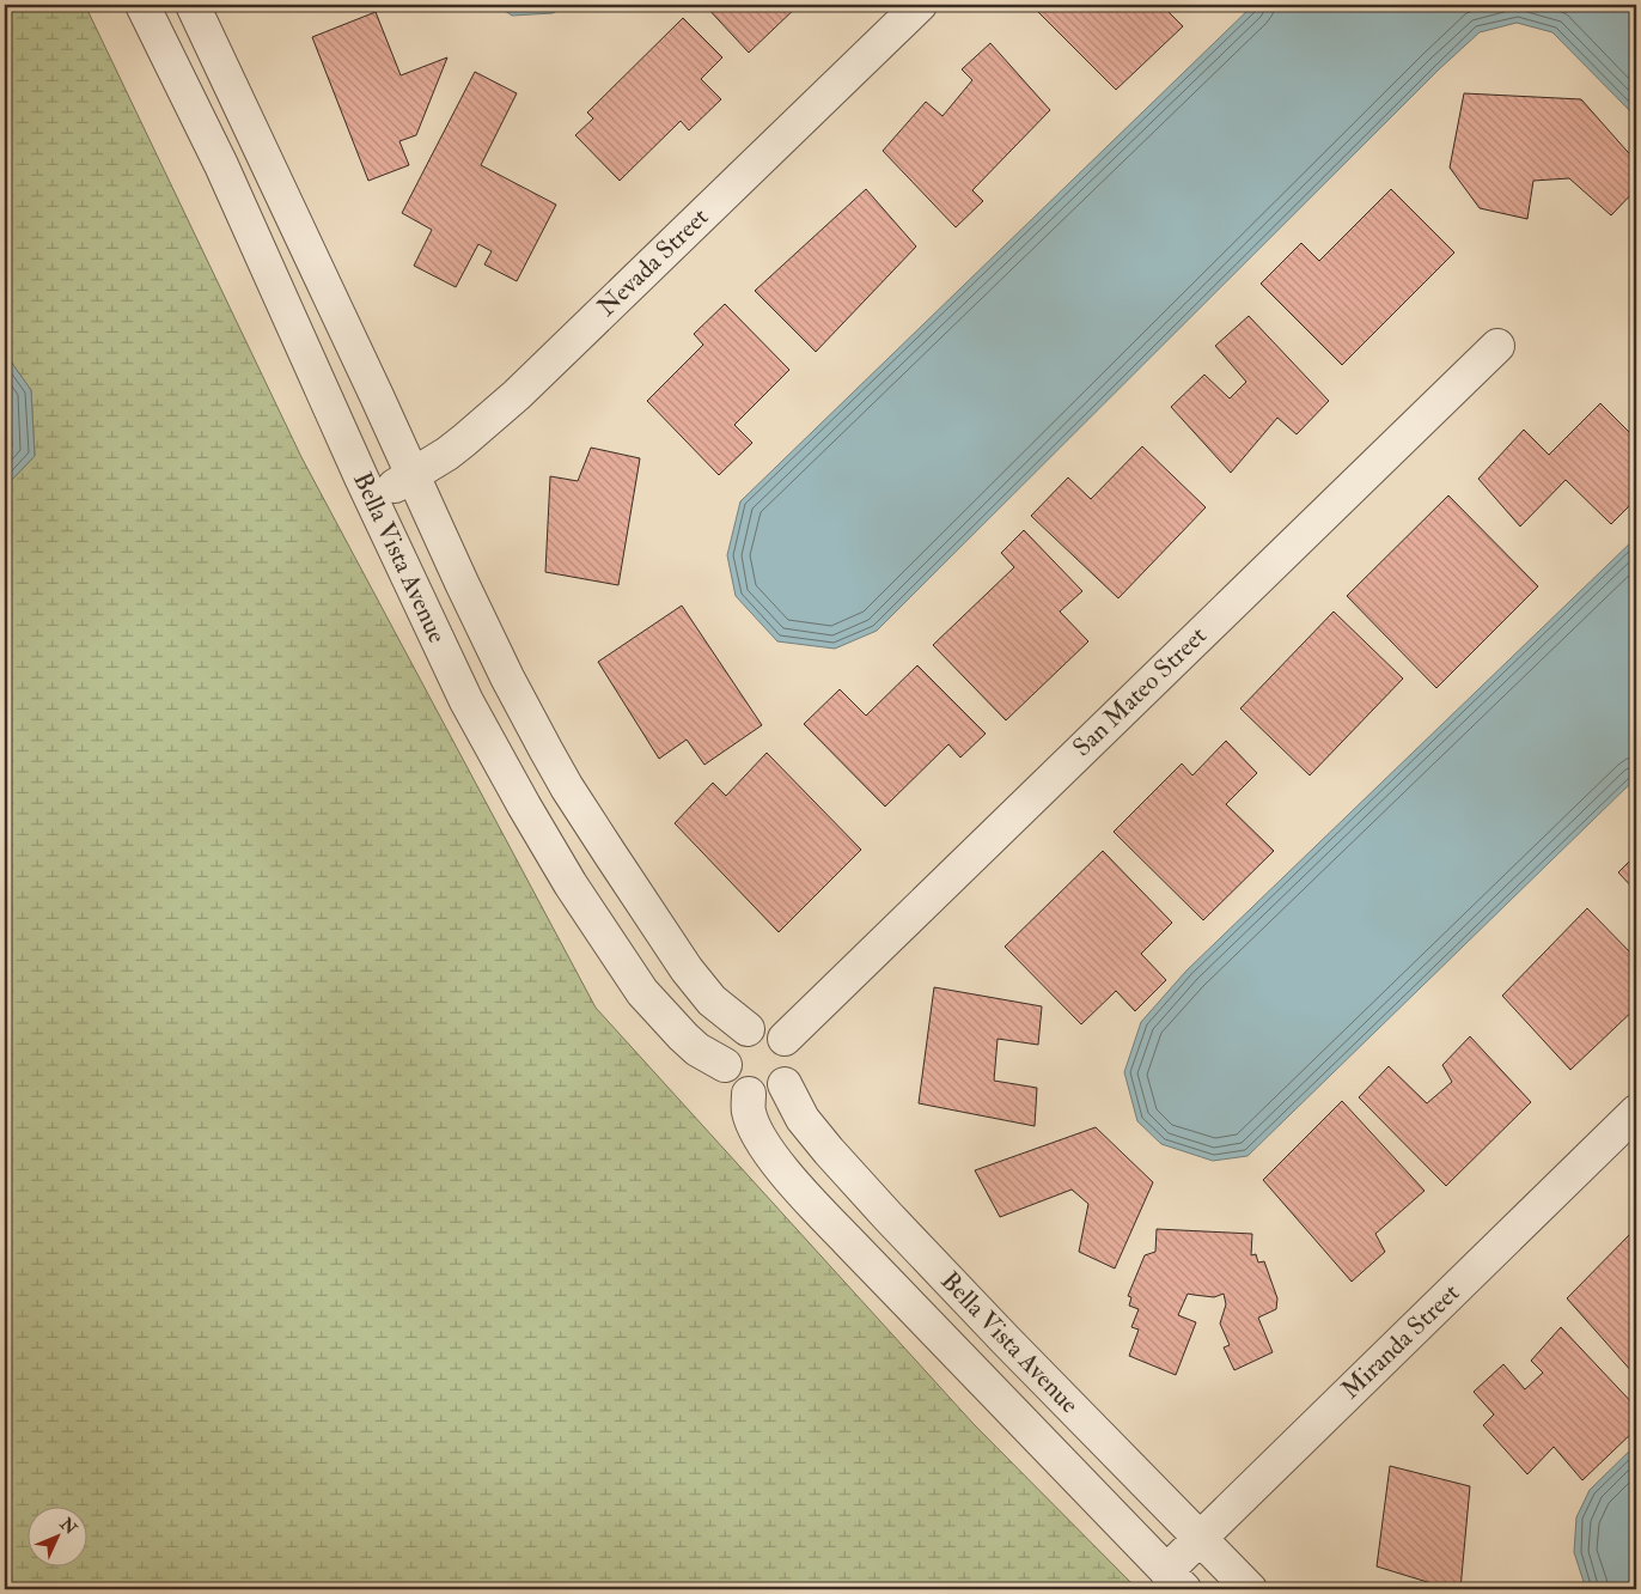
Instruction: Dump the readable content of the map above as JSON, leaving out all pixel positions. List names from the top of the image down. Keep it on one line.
{"streets":{"street":["Nevada Street","Bella Vista Avenue","San Mateo Street","Miranda Street"]},"crossings":[["Nevada Street","Bella Vista Avenue"],["Bella Vista Avenue","San Mateo Street"],["Bella Vista Avenue","Miranda Street"]],"north":"top right"}
